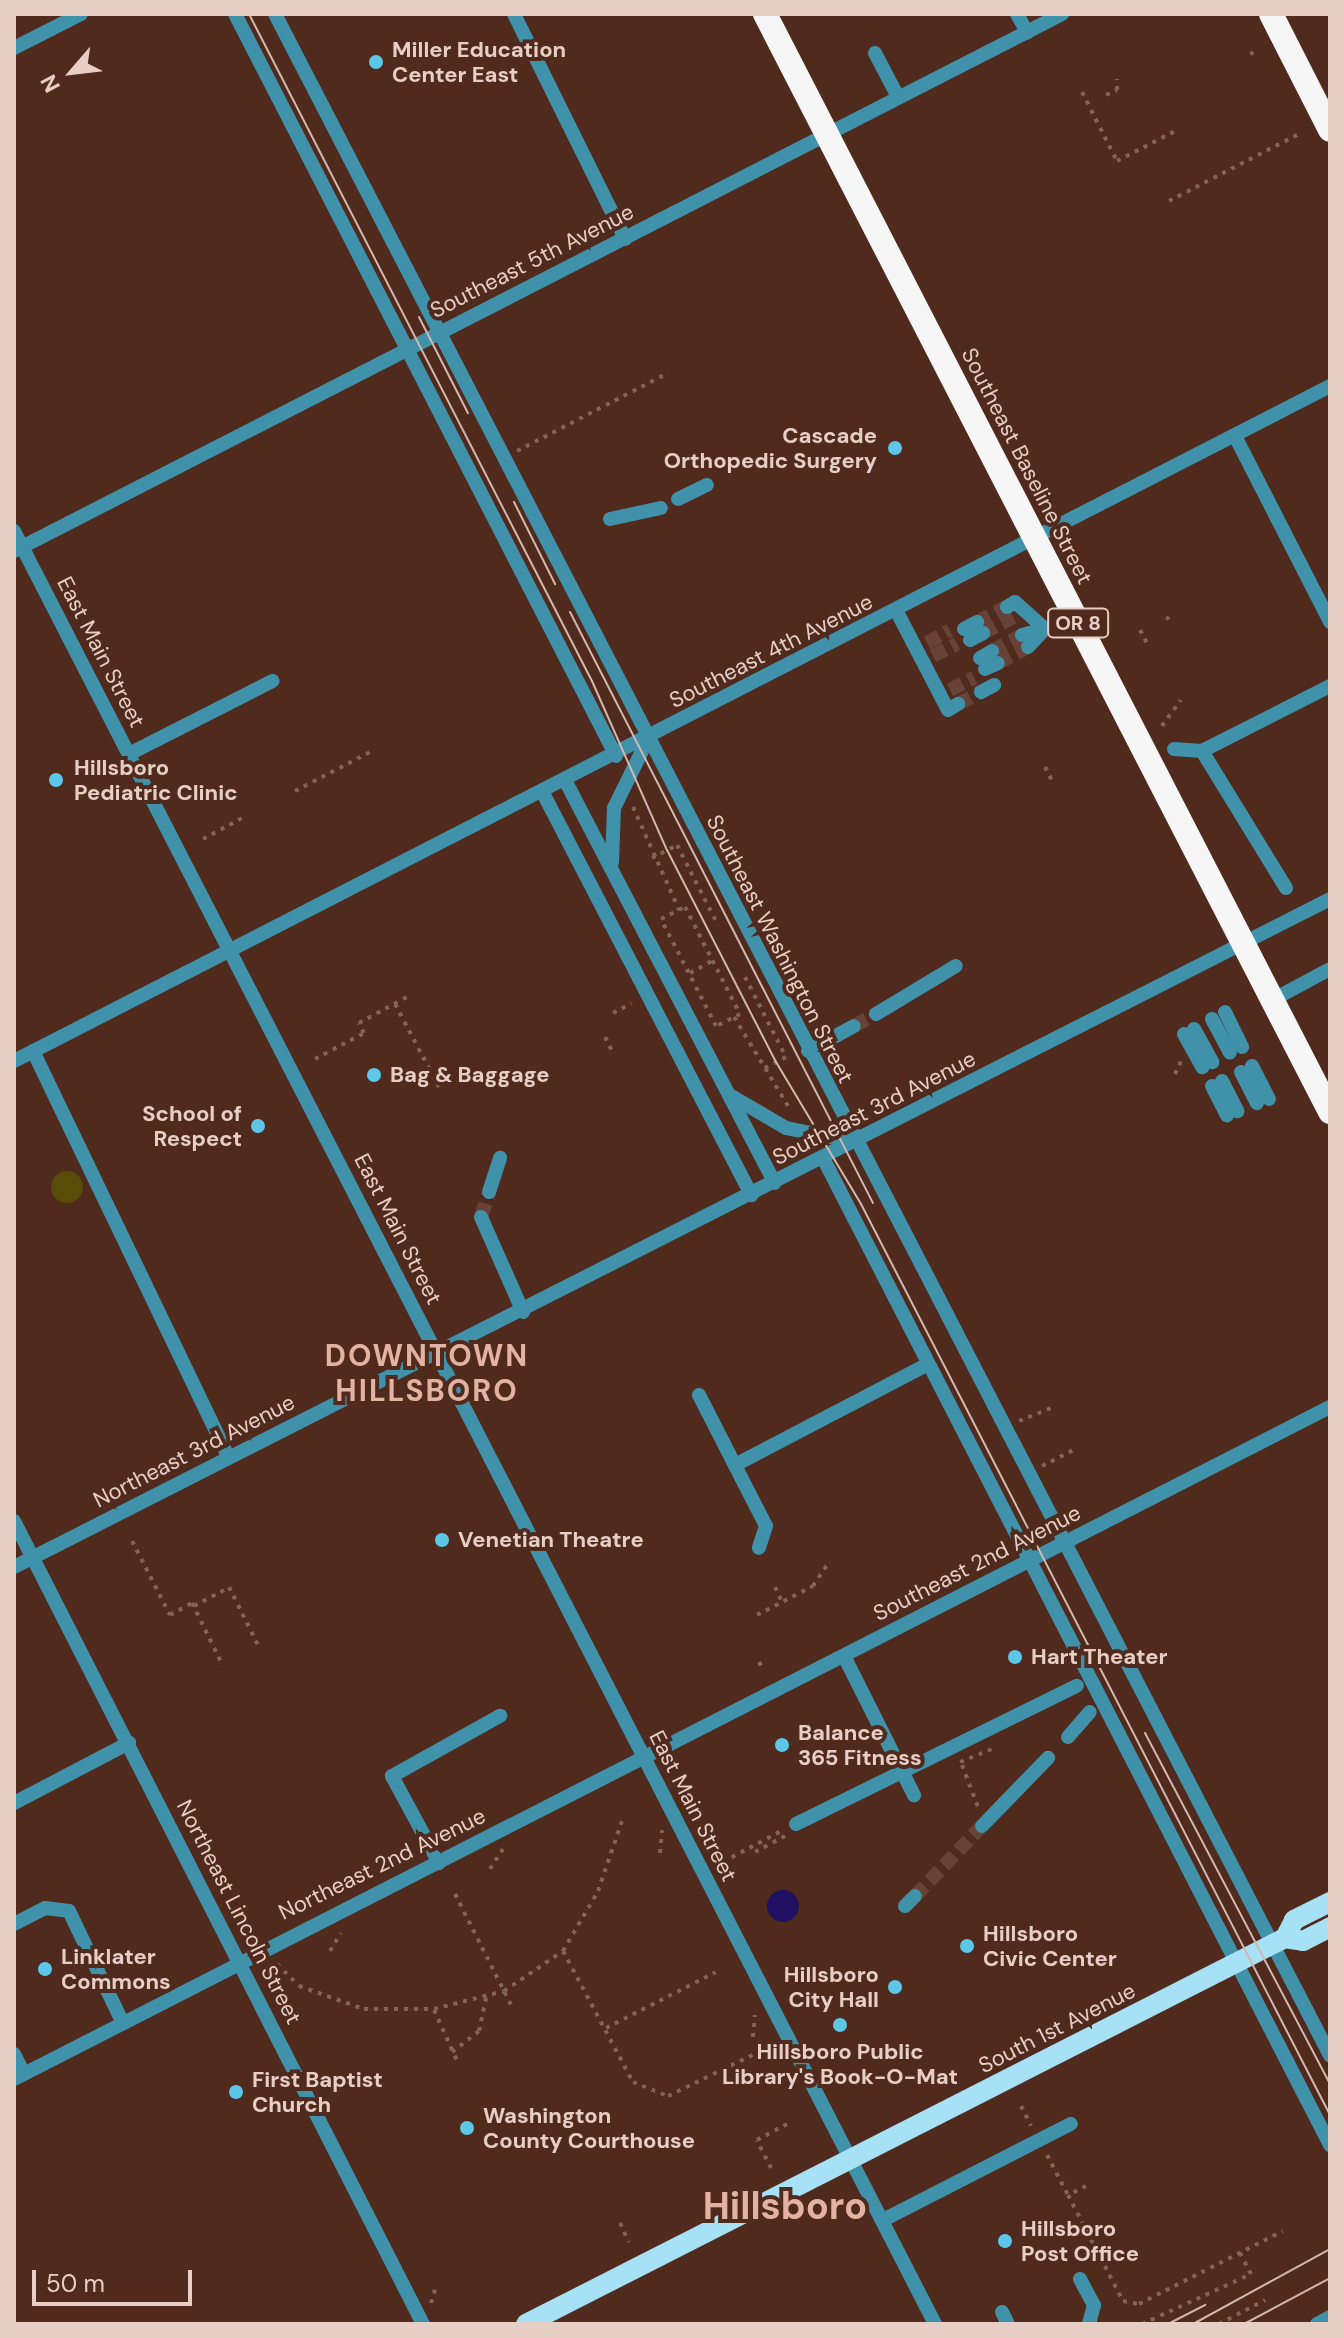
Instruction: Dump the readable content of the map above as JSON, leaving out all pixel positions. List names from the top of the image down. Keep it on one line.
{"streets":{"highway":["Southeast Baseline Street","OR 8"],"main road":["South 1st Avenue"],"street":["Southeast 5th Avenue","Southeast 4th Avenue","East Main Street","Southeast Washington Street","Southeast 3rd Avenue","Northeast 3rd Avenue","Southeast 2nd Avenue","Northeast 2nd Avenue","Northeast Lincoln Street"]},"crossings":[["Southeast 5th Avenue","Southeast Baseline Street"],["Southeast 5th Avenue","East Main Street"],["Southeast 5th Avenue","Southeast Washington Street"],["Southeast Baseline Street","Southeast 4th Avenue"],["Southeast Baseline Street","Southeast 3rd Avenue"],["Southeast 4th Avenue","East Main Street"],["Southeast 4th Avenue","Southeast Washington Street"],["East Main Street","Southeast 3rd Avenue"],["East Main Street","Northeast 3rd Avenue"],["East Main Street","Southeast 2nd Avenue"],["East Main Street","Northeast 2nd Avenue"],["East Main Street","South 1st Avenue"],["Southeast Washington Street","Southeast 3rd Avenue"],["Southeast Washington Street","Southeast 2nd Avenue"],["Southeast Washington Street","South 1st Avenue"],["Southeast 3rd Avenue","Northeast 3rd Avenue"],["Northeast 3rd Avenue","Northeast Lincoln Street"],["Southeast 2nd Avenue","Northeast 2nd Avenue"],["Northeast 2nd Avenue","Northeast Lincoln Street"]],"districts":["DOWNTOWN HILLSBORO","Hillsboro"],"places":["Miller Education Center East","Cascade Orthopedic Surgery","Hillsboro Pediatric Clinic","Bag & Baggage","School of Respect","Venetian Theatre","Hart Theater","Balance 365 Fitness","Hillsboro Civic Center","Linklater Commons","Hillsboro City Hall","Hillsboro Public Library's Book-O-Mat","First Baptist Church","Washington County Courthouse","Hillsboro Post Office"],"scale_bar":"50 m","north":"bottom left"}
